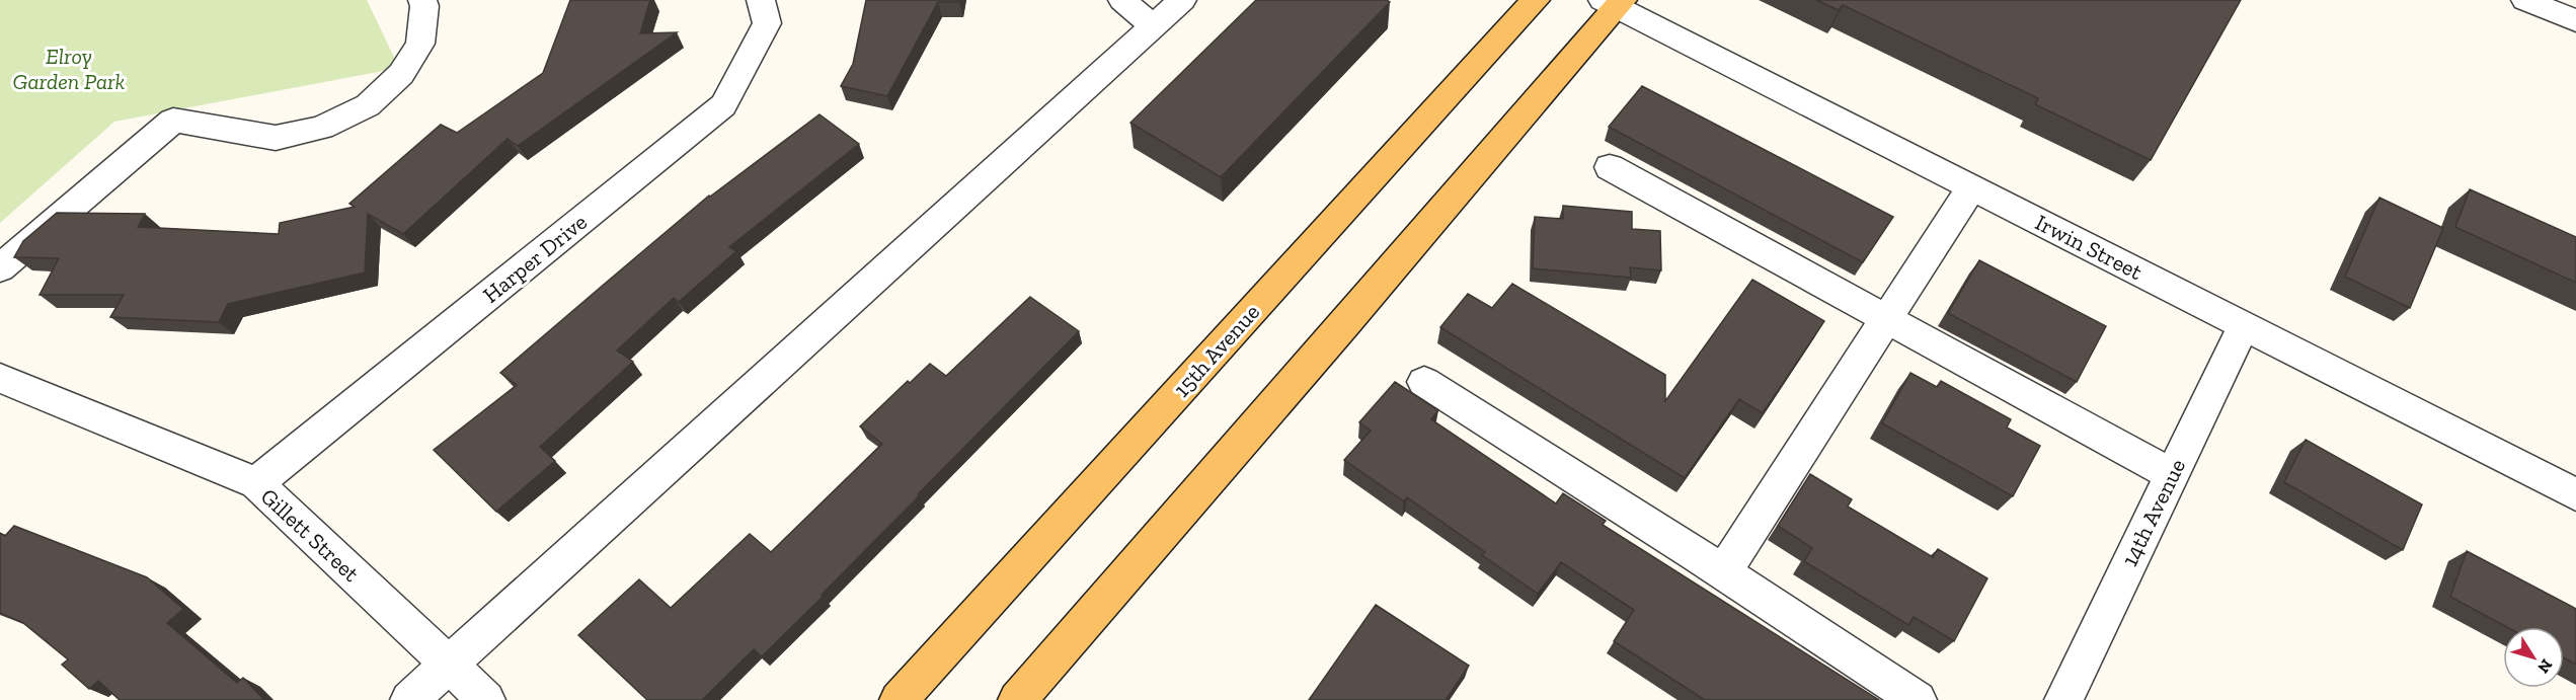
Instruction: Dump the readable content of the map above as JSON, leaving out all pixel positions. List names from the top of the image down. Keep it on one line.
{"streets":{"main road":["15th Avenue"],"street":["Irwin Street","Harper Drive","14th Avenue","Gillett Street"]},"crossings":[["Irwin Street","14th Avenue"],["Harper Drive","Gillett Street"]],"parks":["Elroy Garden Park"],"north":"bottom right"}
